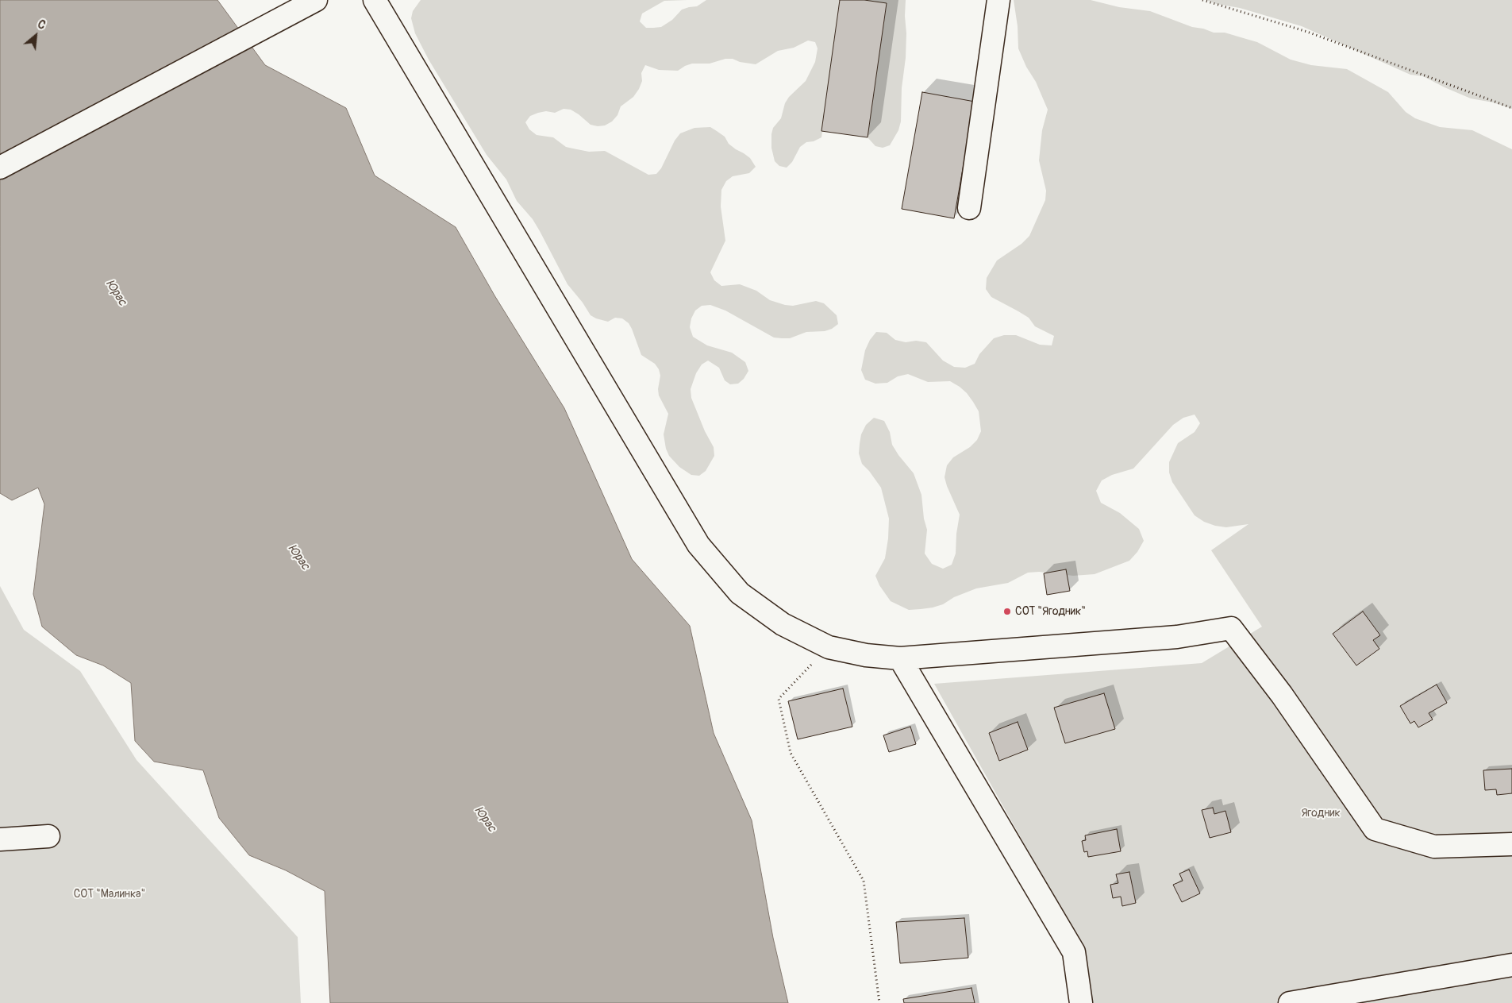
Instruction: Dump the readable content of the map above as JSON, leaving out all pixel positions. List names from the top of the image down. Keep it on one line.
{"water":["Юрас"],"parks":["Ягодник","СОТ \"Малинка\""],"places":["СОТ \"Ягодник\""],"north":"top right"}
